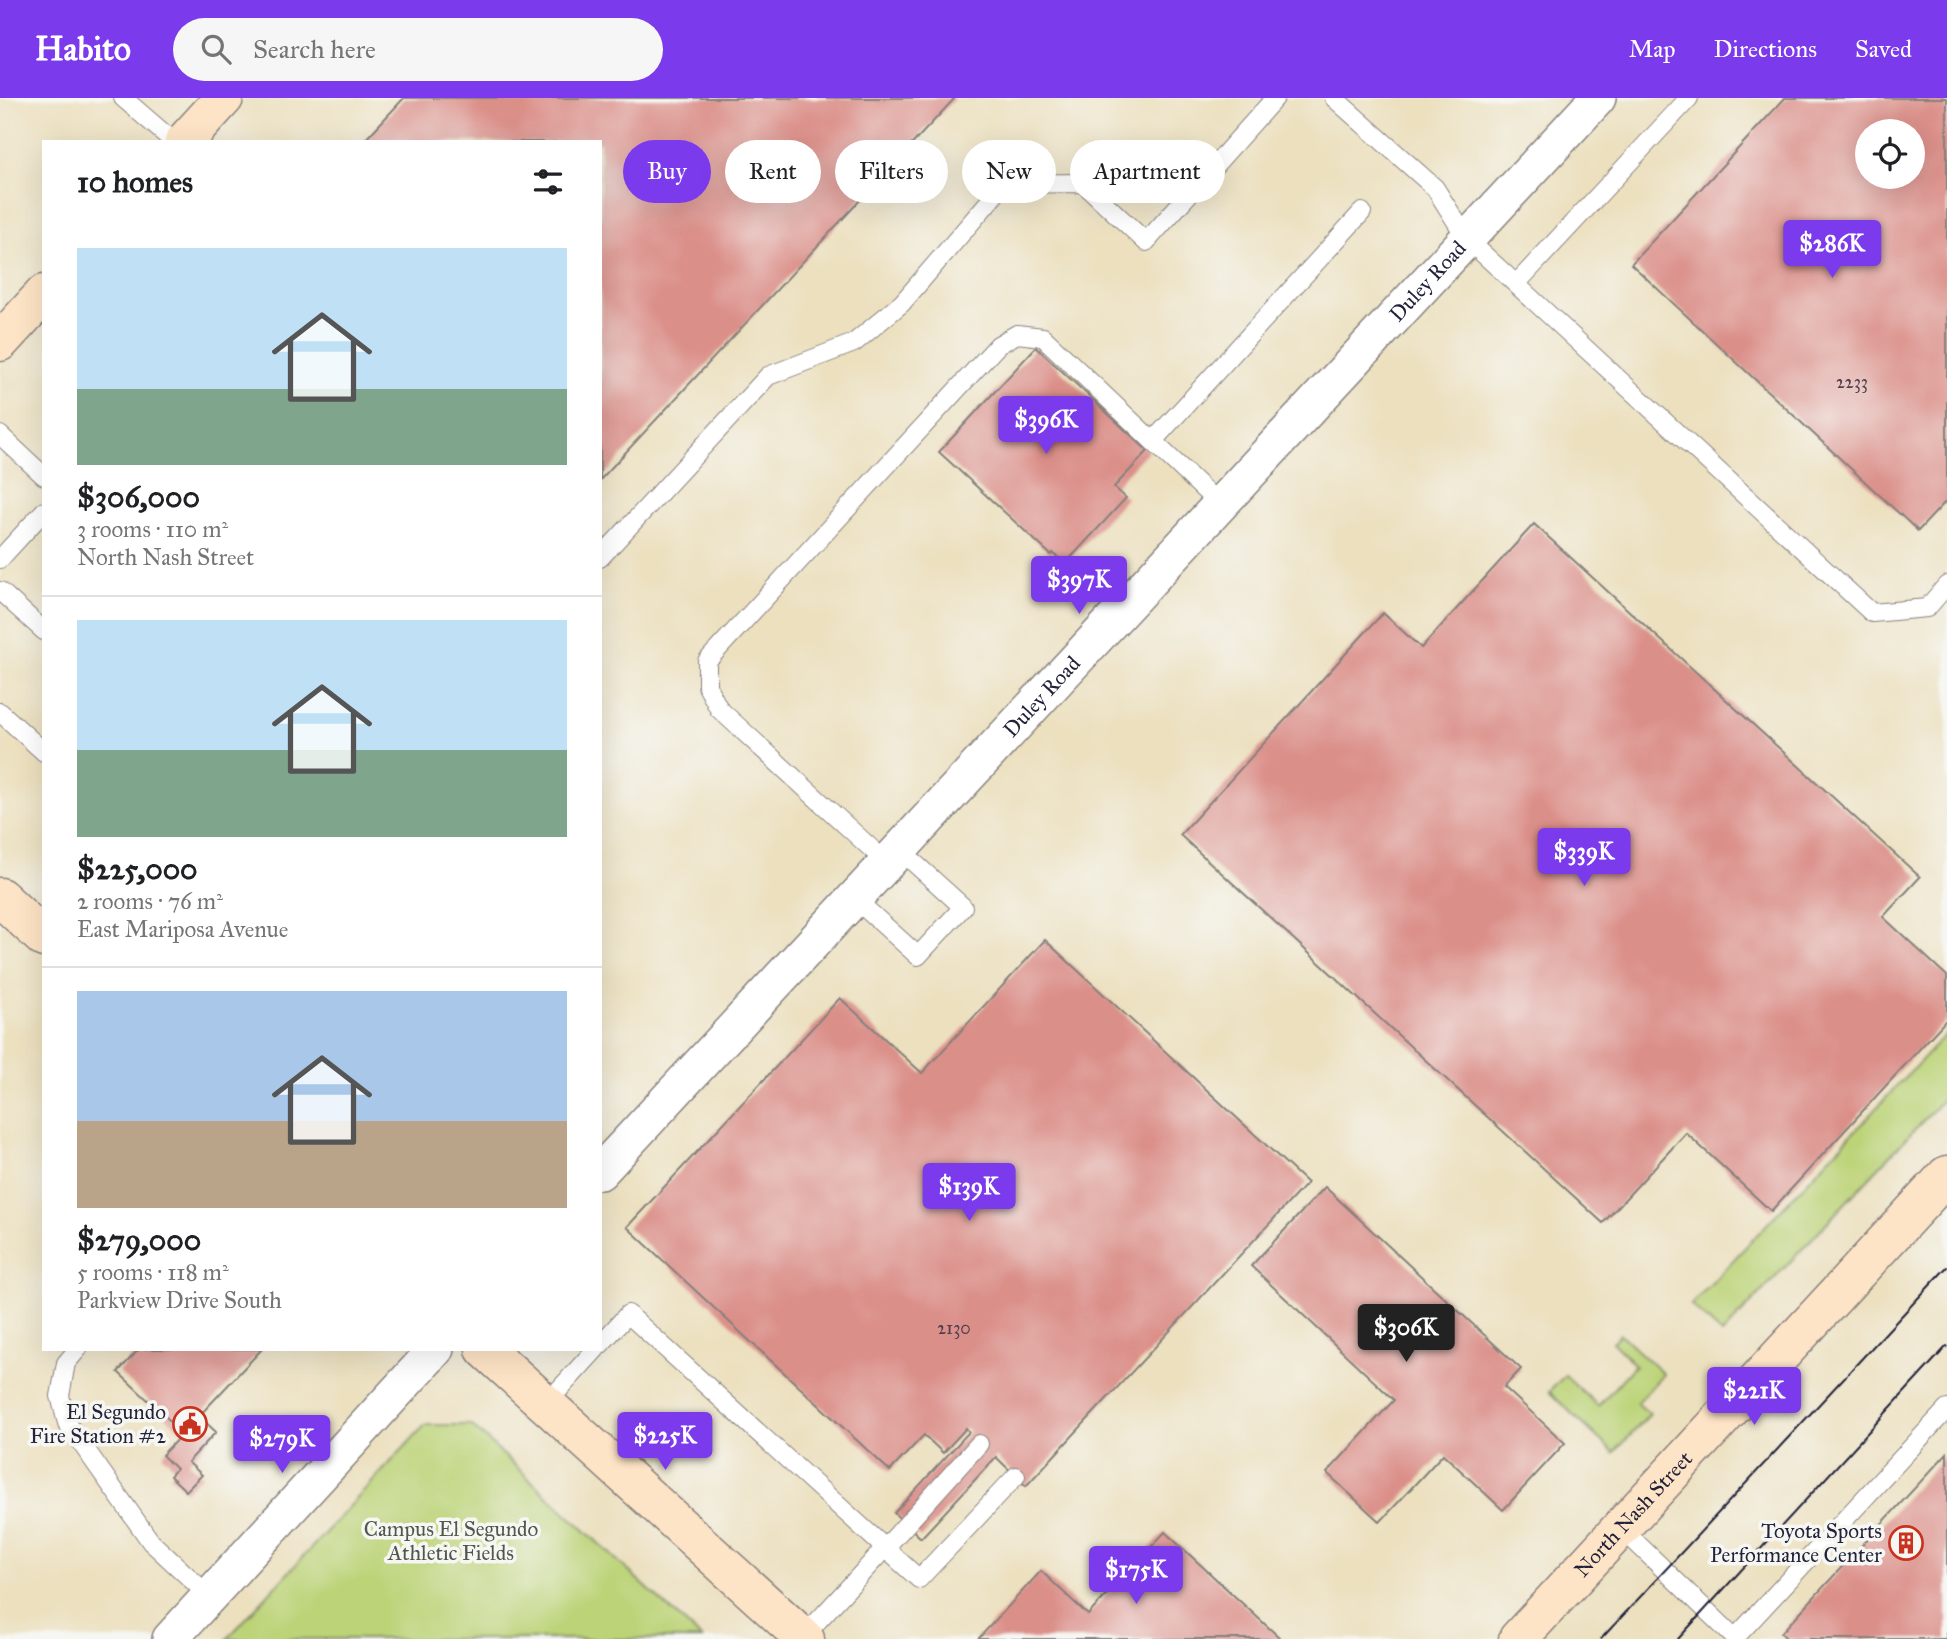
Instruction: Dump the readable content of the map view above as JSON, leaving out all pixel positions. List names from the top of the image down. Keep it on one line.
{"streets":{"street":["Duley Road","North Nash Street"]},"parks":["Campus El Segundo Athletic Fields"],"places":{"public building":["El Segundo Fire Station #2"],"building":["Toyota Sports Performance Center"]},"house_numbers":["2233","2130"],"page":{"header":"Habito","search":"Search here","nav":["Map","Directions","Saved"],"chip":["Buy","Rent","Filters","New","Apartment"],"heading":"10 homes","price":["$286K","$396K","$397K","$339K","$139K","$306K","$221K","$225K","$279K","$175K"],"list":[{"name":"$306,000","note":"3 rooms · 110 m² · North Nash Street"},{"name":"$225,000","note":"2 rooms · 76 m² · East Mariposa Avenue"},{"name":"$279,000","note":"5 rooms · 118 m² · Parkview Drive South"}]}}
